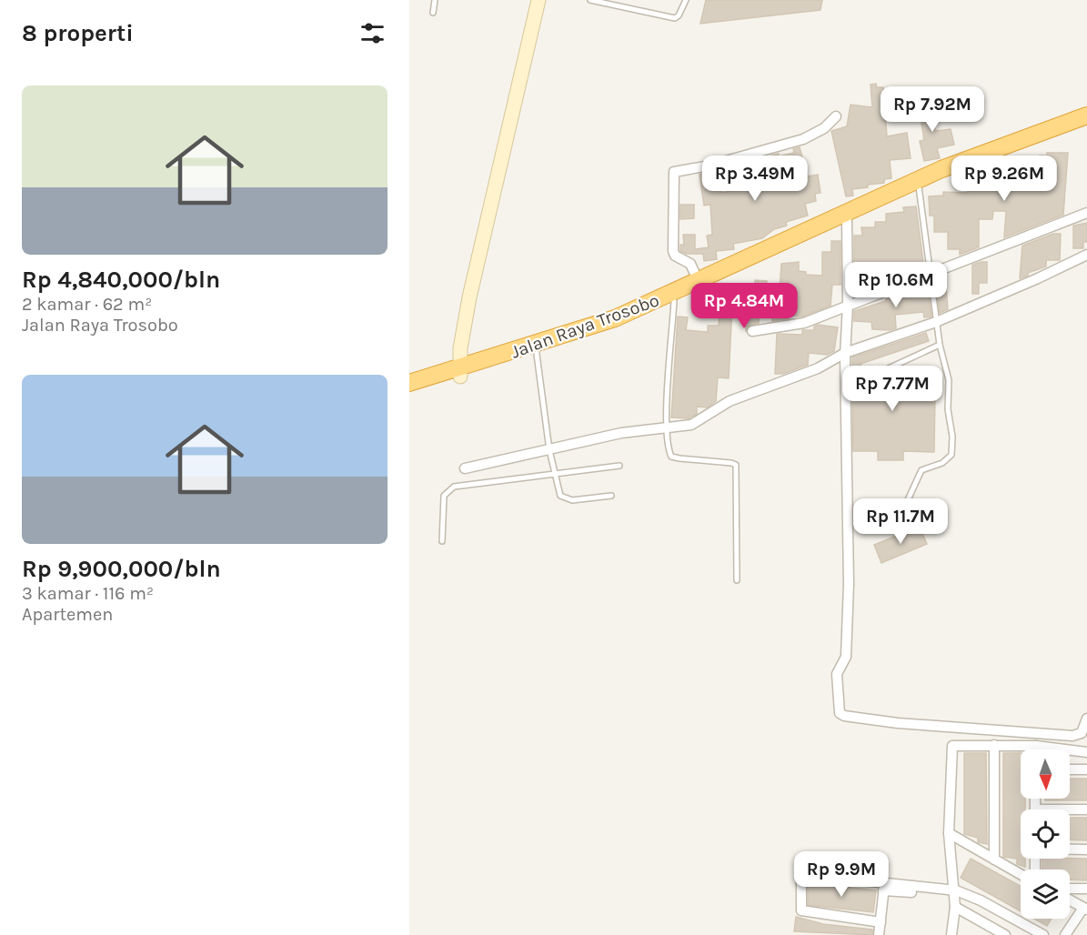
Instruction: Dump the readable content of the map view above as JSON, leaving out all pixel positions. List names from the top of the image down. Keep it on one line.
{"streets":{"highway":["Jalan Raya Trosobo"]},"north":"bottom","page":{"heading":"8 properti","list":[{"name":"Rp 4,840,000/bln","note":"2 kamar · 62 m² · Jalan Raya Trosobo"},{"name":"Rp 9,900,000/bln","note":"3 kamar · 116 m² · Apartemen"}],"price":["Rp 7.92M","Rp 3.49M","Rp 9.26M","Rp 10.6M","Rp 4.84M","Rp 7.77M","Rp 11.7M","Rp 9.9M"]}}
